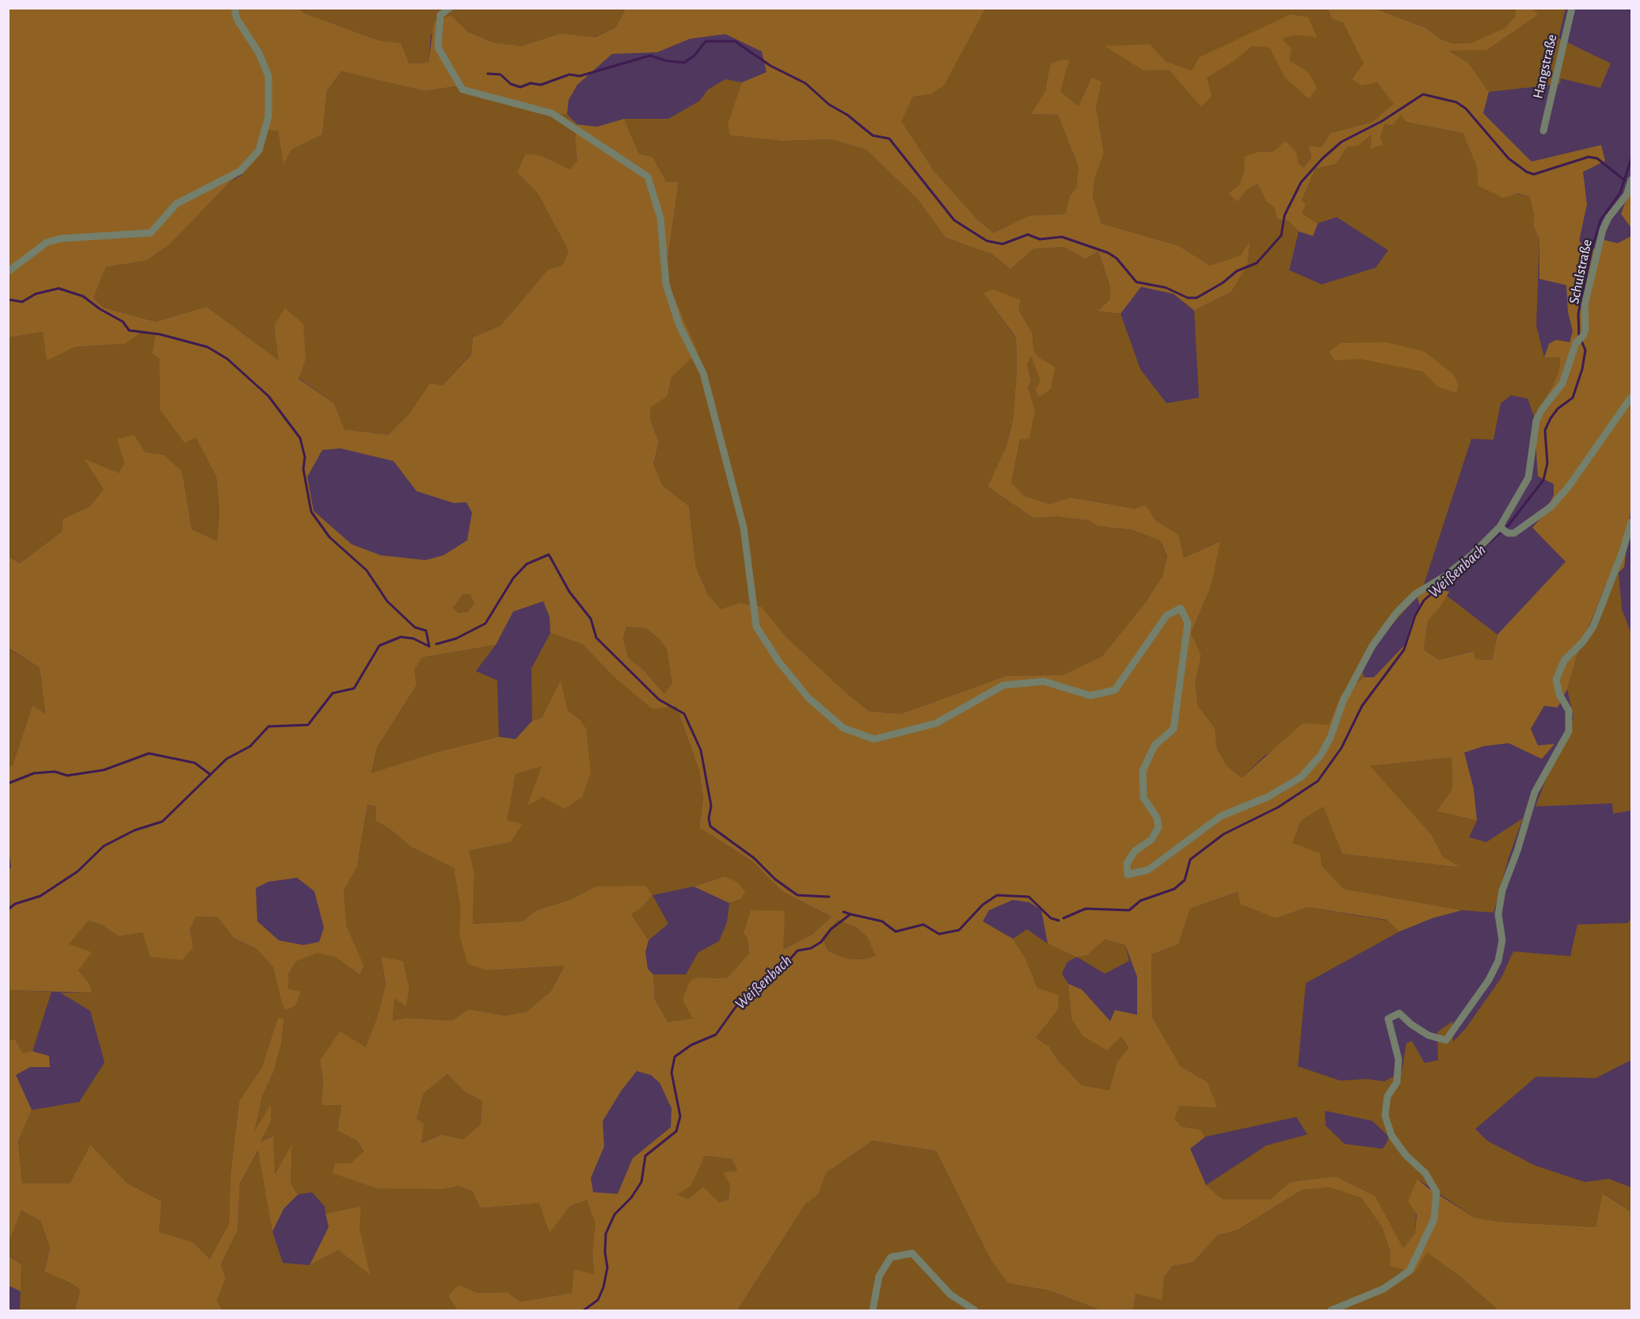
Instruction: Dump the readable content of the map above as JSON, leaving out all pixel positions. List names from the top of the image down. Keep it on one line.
{"streets":{"street":["Hangstraße","Schulstraße"]},"water":["Weißenbach"]}
